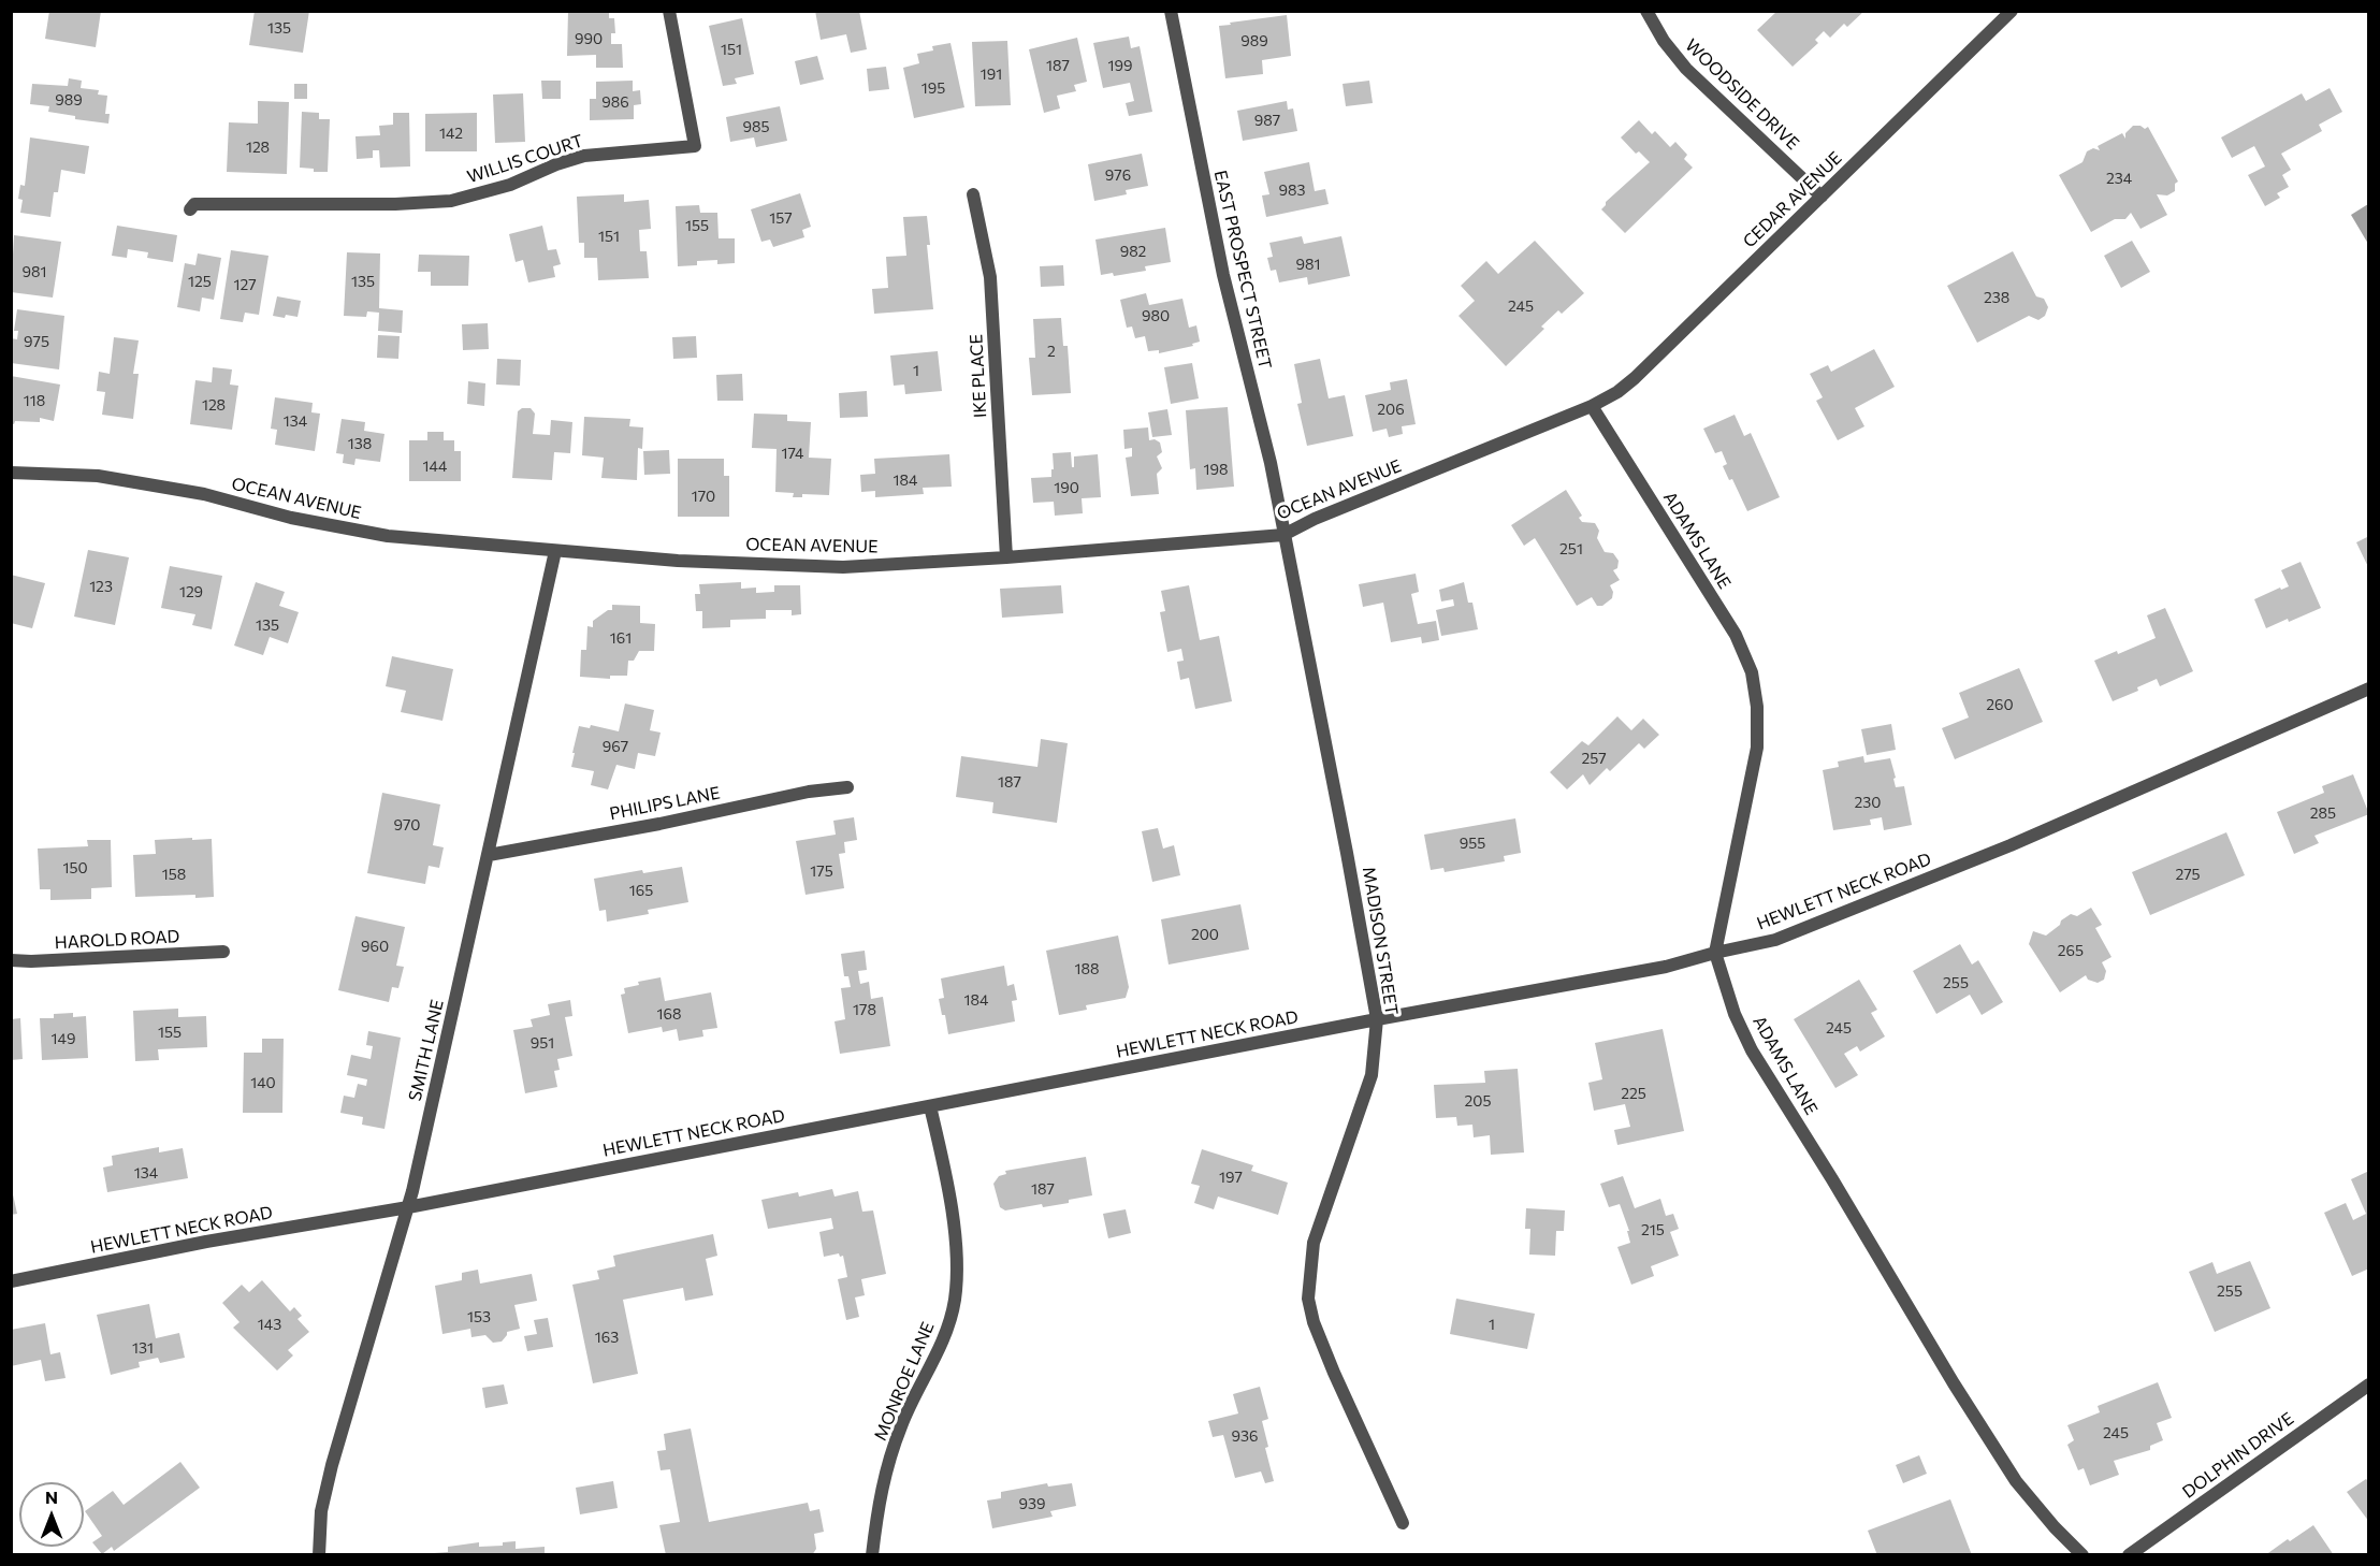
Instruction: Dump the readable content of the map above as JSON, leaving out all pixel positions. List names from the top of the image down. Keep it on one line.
{"streets":{"street":["WOODSIDE DRIVE","WILLIS COURT","CEDAR AVENUE","EAST PROSPECT STREET","IKE PLACE","OCEAN AVENUE","ADAMS LANE","PHILIPS LANE","HEWLETT NECK ROAD","HAROLD ROAD","MADISON STREET","SMITH LANE","MONROE LANE","DOLPHIN DRIVE"]},"crossings":[["WOODSIDE DRIVE","CEDAR AVENUE"],["CEDAR AVENUE","OCEAN AVENUE"],["CEDAR AVENUE","ADAMS LANE"],["EAST PROSPECT STREET","OCEAN AVENUE"],["EAST PROSPECT STREET","MADISON STREET"],["IKE PLACE","OCEAN AVENUE"],["OCEAN AVENUE","ADAMS LANE"],["OCEAN AVENUE","MADISON STREET"],["OCEAN AVENUE","SMITH LANE"],["ADAMS LANE","HEWLETT NECK ROAD"],["PHILIPS LANE","SMITH LANE"],["HEWLETT NECK ROAD","MADISON STREET"],["HEWLETT NECK ROAD","SMITH LANE"],["HEWLETT NECK ROAD","MONROE LANE"]],"house_numbers":["135","990","989","151","187","199","191","195","989","986","987","985","142","128","976","234","983","157","155","151","982","981","981","125","135","127","238","245","980","975","2","1","118","128","206","134","138","174","144","198","184","190","170","251","123","129","135","161","260","967","257","187","230","285","970","955","150","175","158","275","165","200","960","265","188","255","184","178","168","245","155","149","951","140","225","205","134","197","187","215","255","153","143","1","163","131","245","936","939"],"north":"top"}
